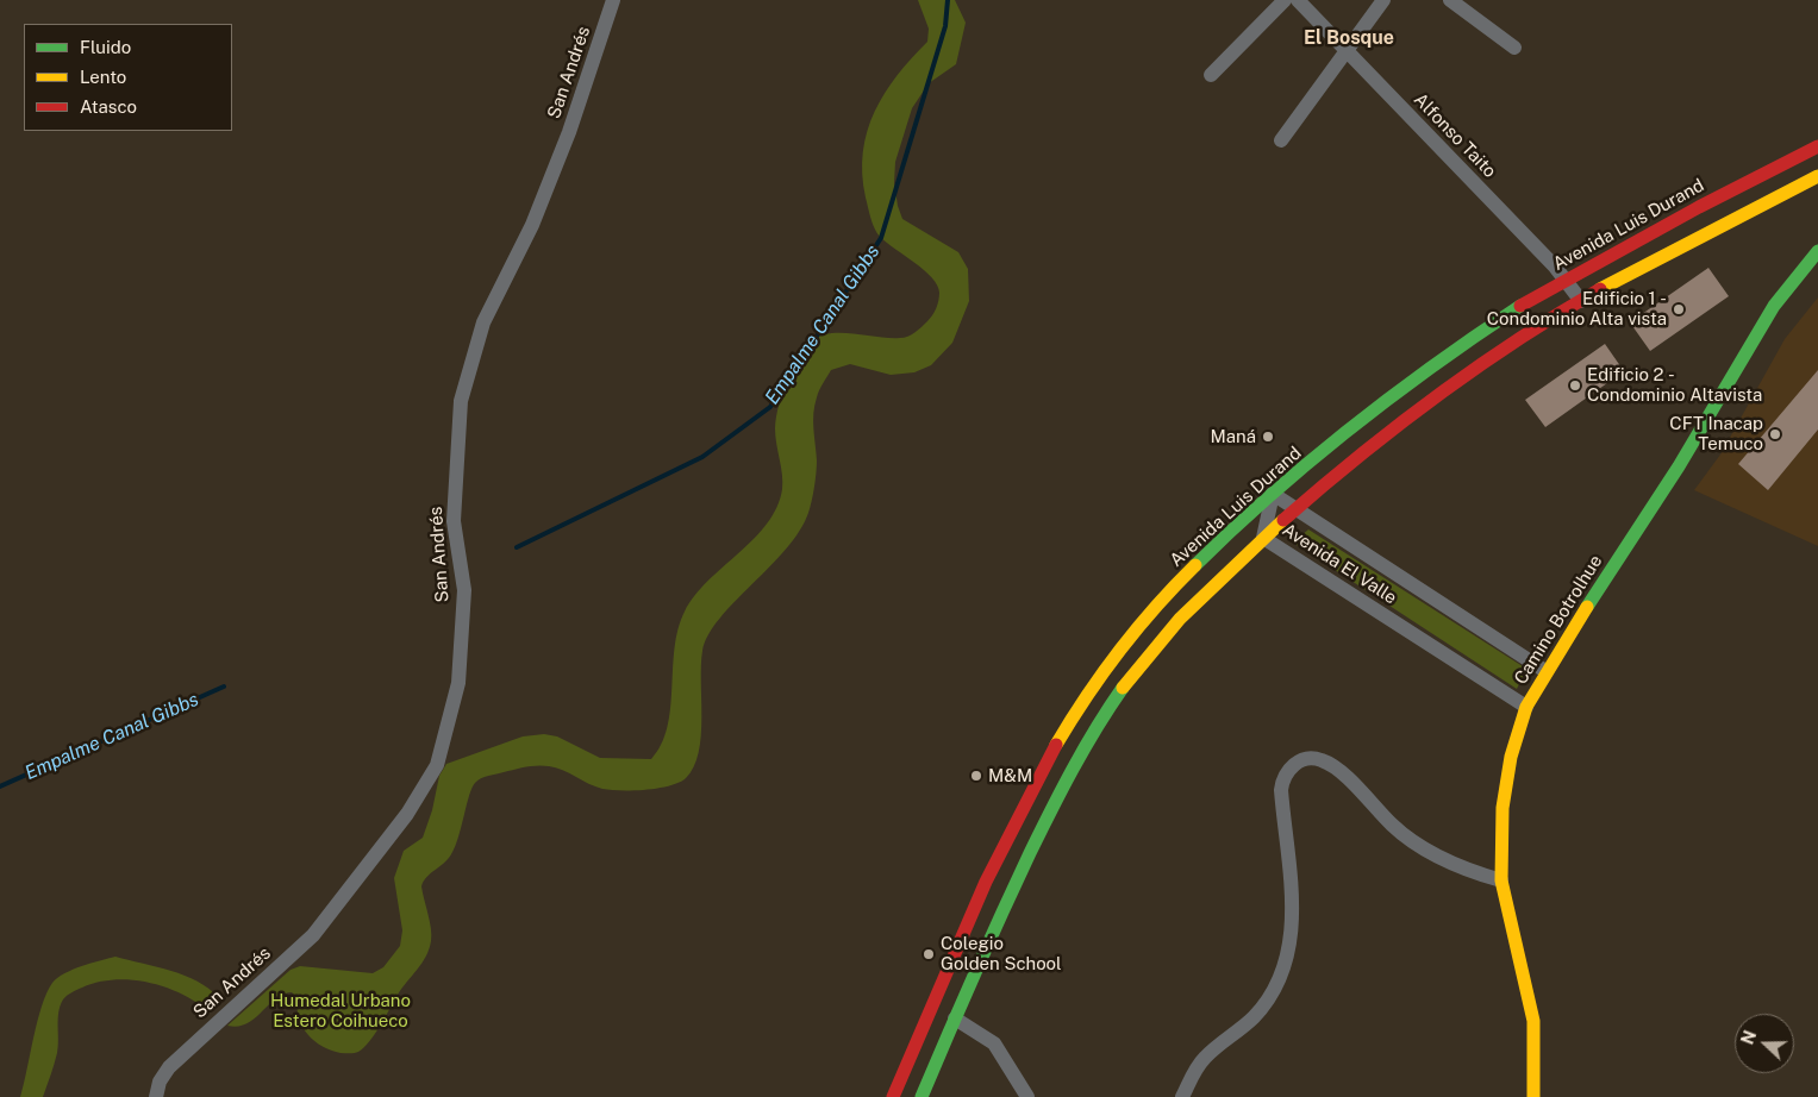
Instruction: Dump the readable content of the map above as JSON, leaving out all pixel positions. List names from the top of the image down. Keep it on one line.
{"streets":{"street":["San Andrés","Alfonso Taito","Avenida Luis Durand","Avenida El Valle","Camino Botrolhue"]},"crossings":[["Alfonso Taito","Avenida Luis Durand"],["Avenida Luis Durand","Avenida El Valle"],["Avenida El Valle","Camino Botrolhue"]],"districts":["El Bosque"],"water":["Empalme Canal Gibbs"],"parks":["Humedal Urbano Estero Coihueco"],"places":["Edificio 1 - Condominio Alta vista","Edificio 2 - Condominio Altavista","CFT Inacap Temuco","Maná","M&M","Colegio Golden School"],"legend":["Fluido","Lento","Atasco"],"north":"left"}
